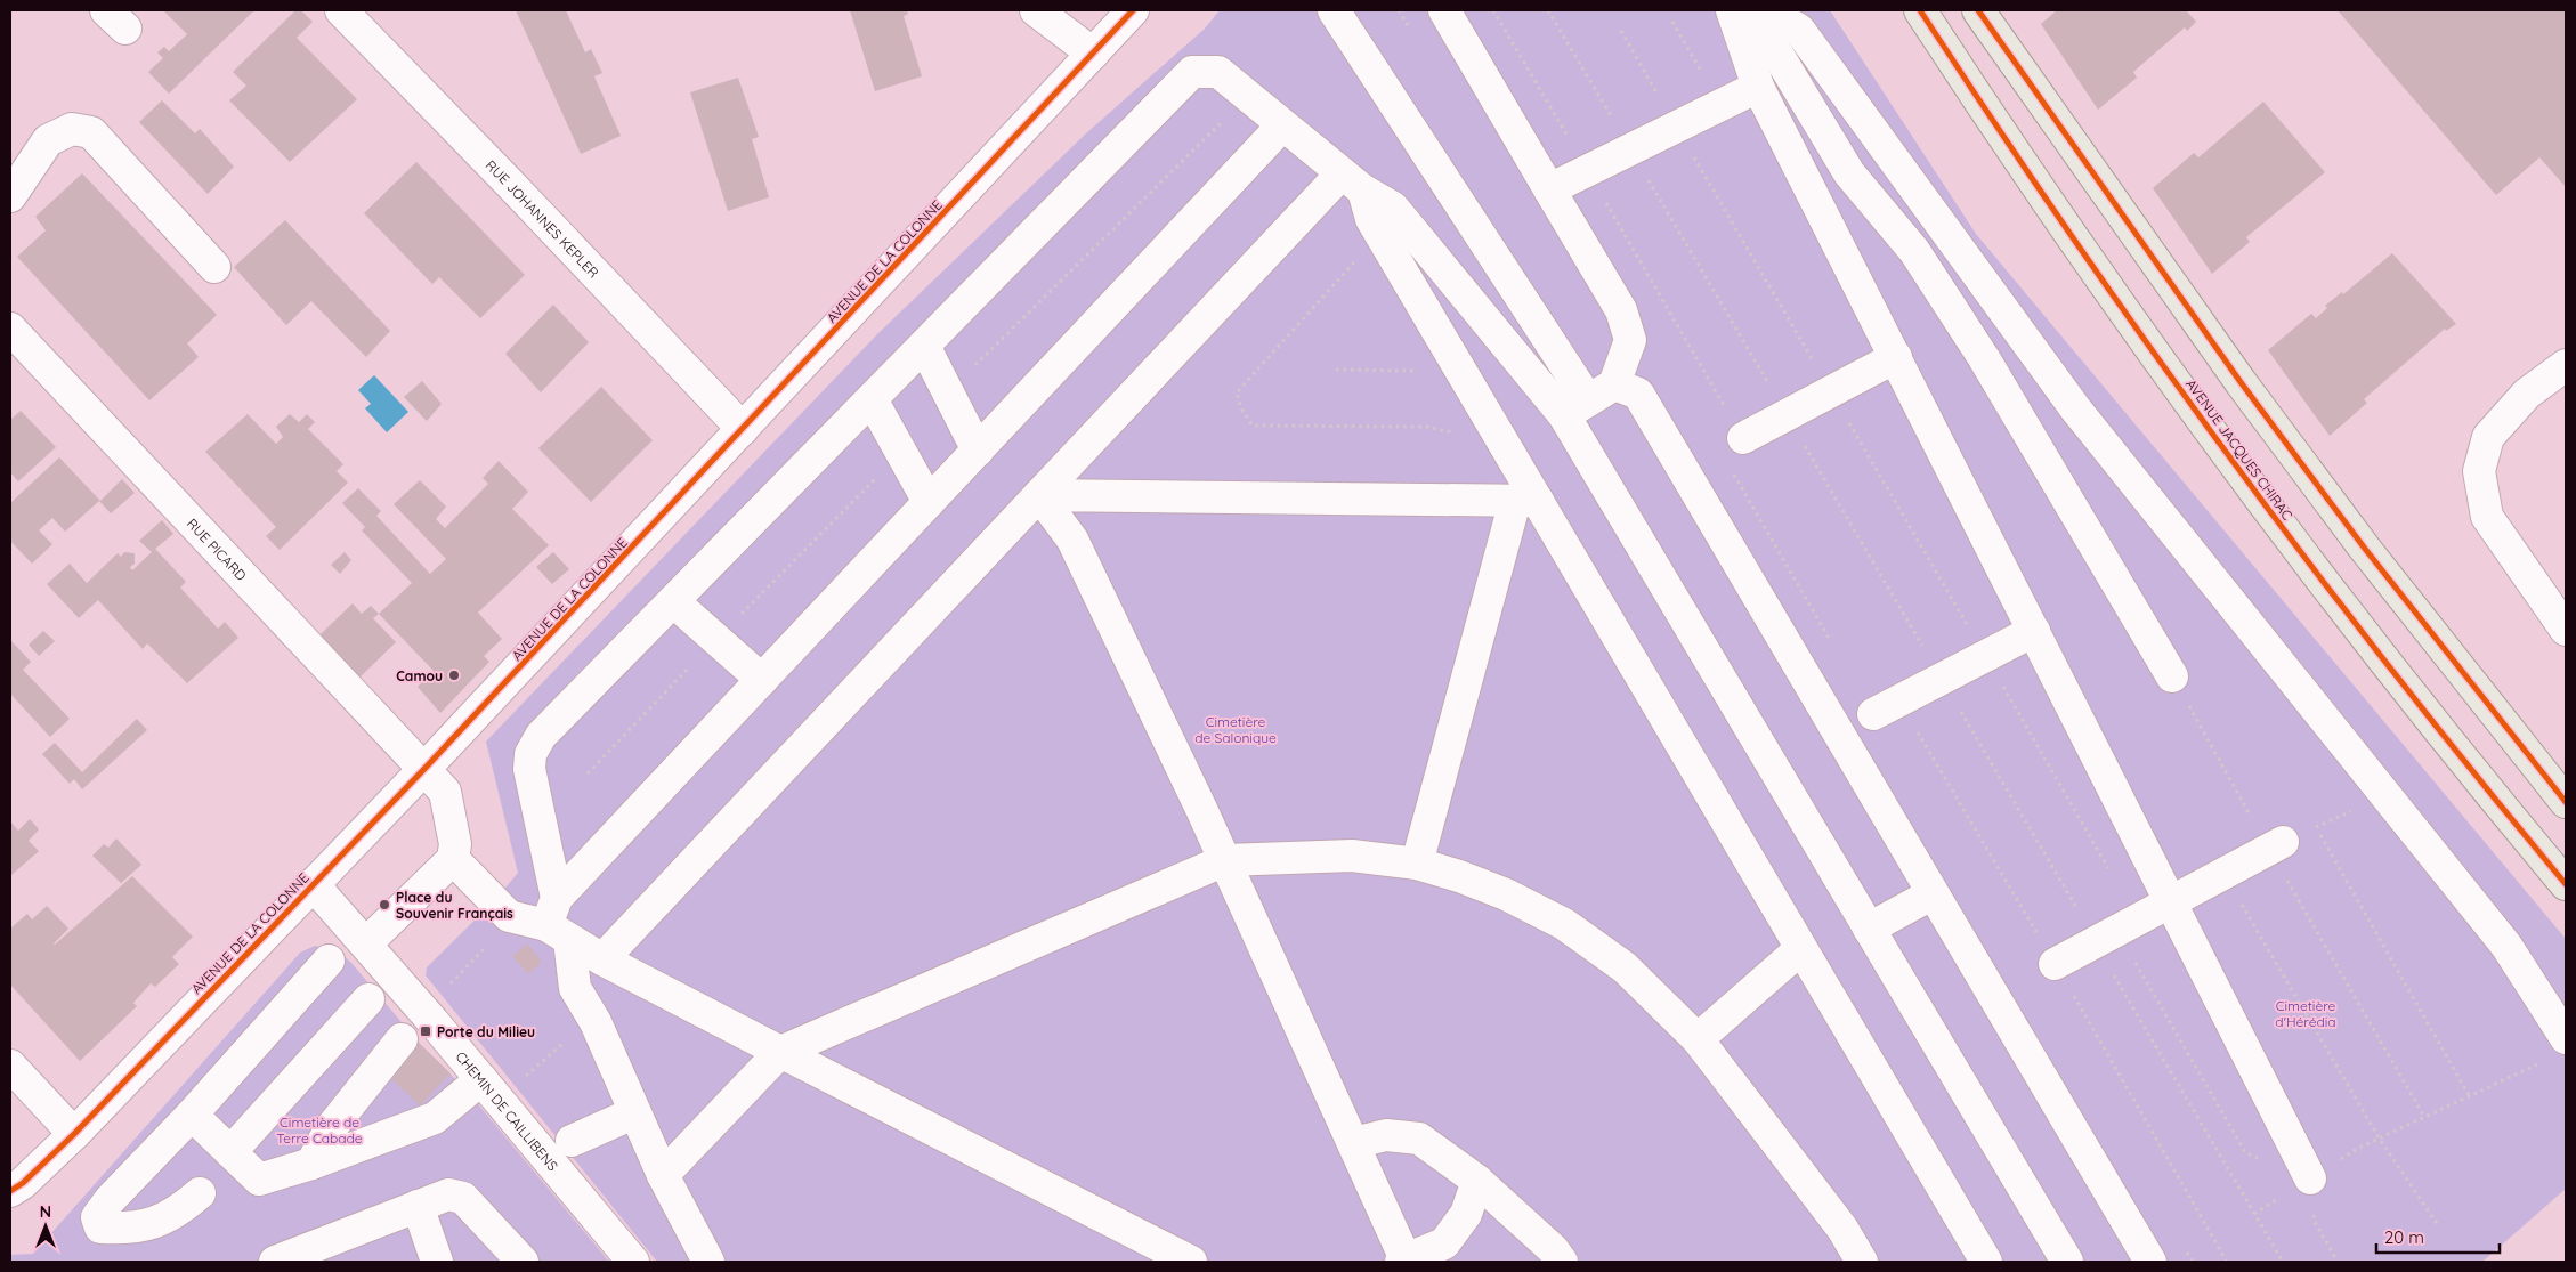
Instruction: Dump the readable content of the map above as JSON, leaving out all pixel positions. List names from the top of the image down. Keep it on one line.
{"streets":{"main road":["AVENUE JACQUES CHIRAC"],"street":["RUE JOHANNES KEPLER","AVENUE DE LA COLONNE","RUE PICARD","CHEMIN DE CAILLIBENS"]},"crossings":[["RUE JOHANNES KEPLER","AVENUE DE LA COLONNE"],["AVENUE DE LA COLONNE","RUE PICARD"],["AVENUE DE LA COLONNE","CHEMIN DE CAILLIBENS"]],"parks":["Cimetière de Salonique","Cimetière d'Hérédia","Cimetière de Terre Cabade"],"places":{"other":["Camou","Place du Souvenir Français"],"transit":["Porte du Milieu"]},"scale_bar":"20 m","north":"top"}
